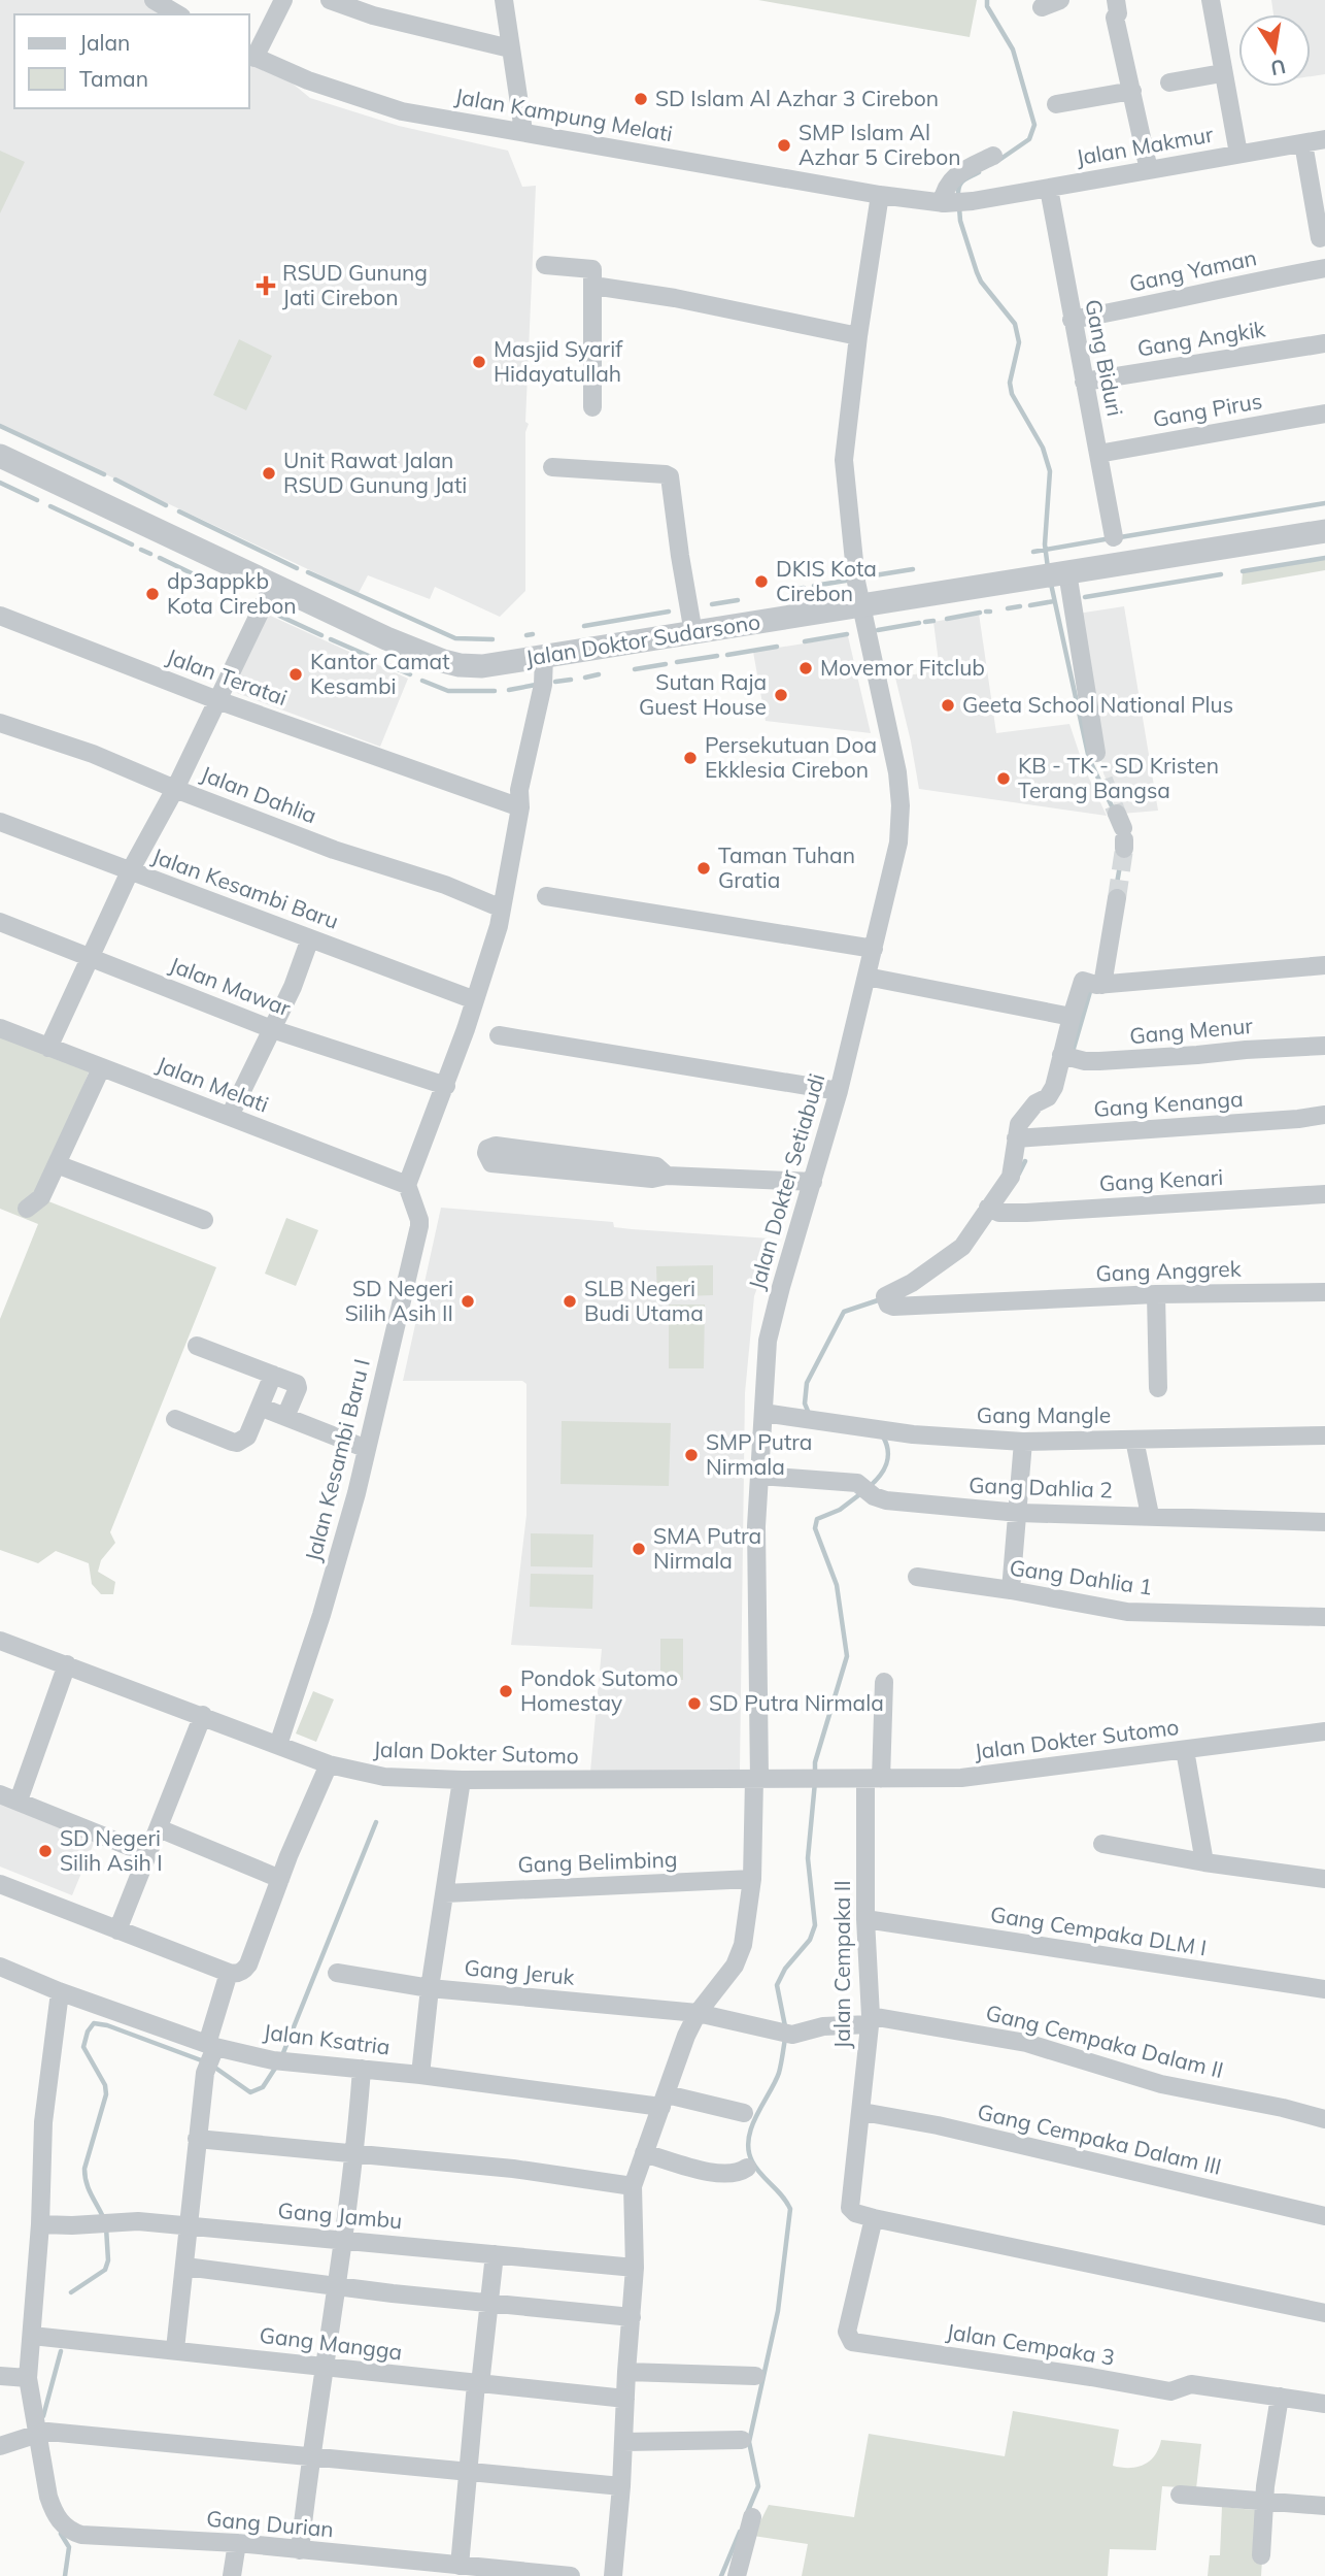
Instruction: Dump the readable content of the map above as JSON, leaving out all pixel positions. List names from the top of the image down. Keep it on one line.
{"streets":{"street":["Jalan Kampung Melati","Jalan Makmur","Gang Yaman","Gang Angkik","Gang Biduri","Gang Pirus","Jalan Doktor Sudarsono","Jalan Teratai","Jalan Dahlia","Jalan Kesambi Baru","Jalan Mawar","Gang Menur","Jalan Melati","Gang Kenanga","Gang Kenari","Jalan Dokter Setiabudi","Gang Anggrek","Gang Mangle","Jalan Kesambi Baru I","Gang Dahlia 2","Gang Dahlia 1","Jalan Dokter Sutomo","Gang Belimbing","Gang Cempaka DLM I","Jalan Cempaka II","Gang Jeruk","Jalan Ksatria","Gang Cempaka Dalam II","Gang Cempaka Dalam III","Gang Jambu","Gang Mangga","Jalan Cempaka 3","Gang Durian"]},"crossings":[["Jalan Kampung Melati","Jalan Makmur"],["Jalan Makmur","Gang Biduri"],["Gang Yaman","Gang Biduri"],["Gang Angkik","Gang Biduri"],["Gang Biduri","Gang Pirus"],["Gang Biduri","Jalan Doktor Sudarsono"],["Jalan Doktor Sudarsono","Jalan Dokter Setiabudi"],["Jalan Melati","Jalan Kesambi Baru I"],["Gang Kenari","Gang Anggrek"],["Jalan Dokter Setiabudi","Gang Mangle"],["Jalan Dokter Setiabudi","Gang Dahlia 2"],["Jalan Dokter Setiabudi","Jalan Dokter Sutomo"],["Jalan Dokter Setiabudi","Gang Belimbing"],["Jalan Dokter Setiabudi","Gang Jeruk"],["Jalan Dokter Setiabudi","Jalan Ksatria"],["Jalan Kesambi Baru I","Jalan Dokter Sutomo"],["Jalan Dokter Sutomo","Jalan Cempaka II"],["Gang Cempaka DLM I","Jalan Cempaka II"],["Jalan Cempaka II","Gang Cempaka Dalam II"],["Jalan Cempaka II","Gang Cempaka Dalam III"],["Jalan Cempaka II","Jalan Cempaka 3"],["Gang Jeruk","Gang Cempaka Dalam II"]],"places":{"other":["SD Islam Al Azhar 3 Cirebon","SMP Islam Al Azhar 5 Cirebon","Masjid Syarif Hidayatullah","Unit Rawat Jalan RSUD Gunung Jati","DKIS Kota Cirebon","dp3appkb Kota Cirebon","Movemor Fitclub","Kantor Camat Kesambi","Sutan Raja Guest House","Geeta School National Plus","Persekutuan Doa Ekklesia Cirebon","KB - TK - SD Kristen Terang Bangsa","Taman Tuhan Gratia","SD Negeri Silih Asih II","SLB Negeri Budi Utama","SMP Putra Nirmala","SMA Putra Nirmala","Pondok Sutomo Homestay","SD Putra Nirmala","SD Negeri Silih Asih I"],"health":["RSUD Gunung Jati Cirebon"]},"legend":["Jalan","Taman"],"north":"bottom"}
